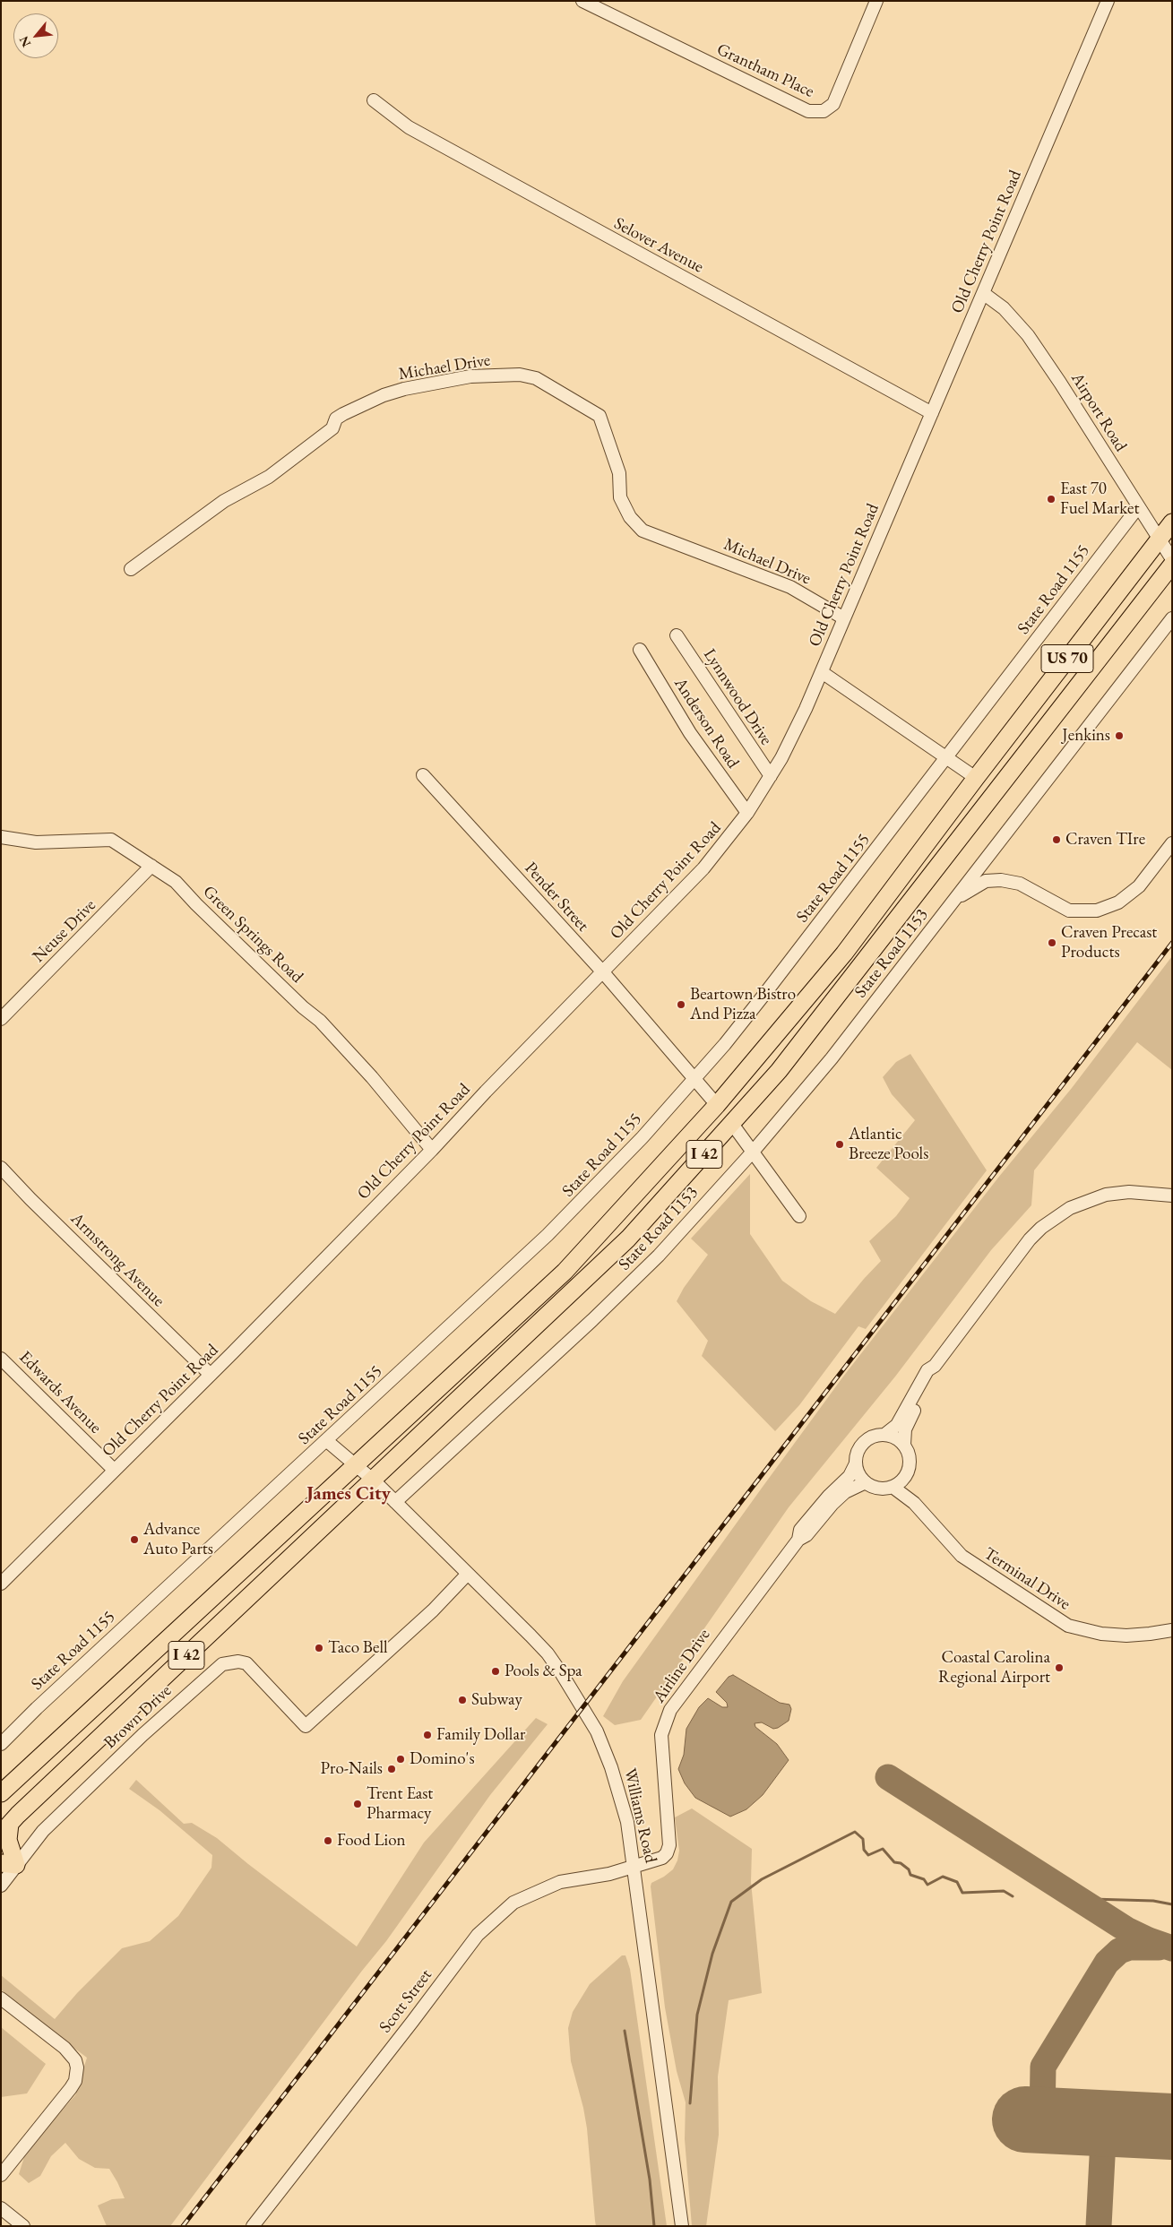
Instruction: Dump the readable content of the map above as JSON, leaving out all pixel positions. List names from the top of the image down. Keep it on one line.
{"streets":{"highway":["US 70","I 42"],"street":["Grantham Place","Old Cherry Point Road","Selover Avenue","Michael Drive","Airport Road","State Road 1155","Lynnwood Drive","Anderson Road","Pender Street","Neuse Drive","Green Springs Road","State Road 1153","Armstrong Avenue","Edwards Avenue","Terminal Drive","Airline Drive","Brown Drive","Williams Road","Scott Street"]},"crossings":[["Old Cherry Point Road","Selover Avenue"],["Old Cherry Point Road","Michael Drive"],["Old Cherry Point Road","Airport Road"],["Old Cherry Point Road","Lynnwood Drive"],["Old Cherry Point Road","Anderson Road"],["Old Cherry Point Road","Pender Street"],["Old Cherry Point Road","Green Springs Road"],["Old Cherry Point Road","Armstrong Avenue"],["Old Cherry Point Road","Edwards Avenue"],["Airport Road","State Road 1155"],["Airport Road","US 70"],["State Road 1155","Pender Street"],["State Road 1155","Williams Road"],["US 70","Pender Street"],["US 70","Williams Road"],["Neuse Drive","Green Springs Road"],["State Road 1153","Williams Road"],["I 42","Williams Road"],["Airline Drive","Williams Road"],["Airline Drive","Scott Street"],["Brown Drive","Williams Road"],["Williams Road","Scott Street"]],"districts":["James City"],"places":["East 70 Fuel Market","Jenkins","Craven TIre","Craven Precast Products","Beartown Bistro And Pizza","Atlantic Breeze Pools","Advance Auto Parts","Taco Bell","Coastal Carolina Regional Airport","Pools & Spa","Subway","Family Dollar","Domino's","Pro-Nails","Trent East Pharmacy","Food Lion"],"north":"bottom left"}
